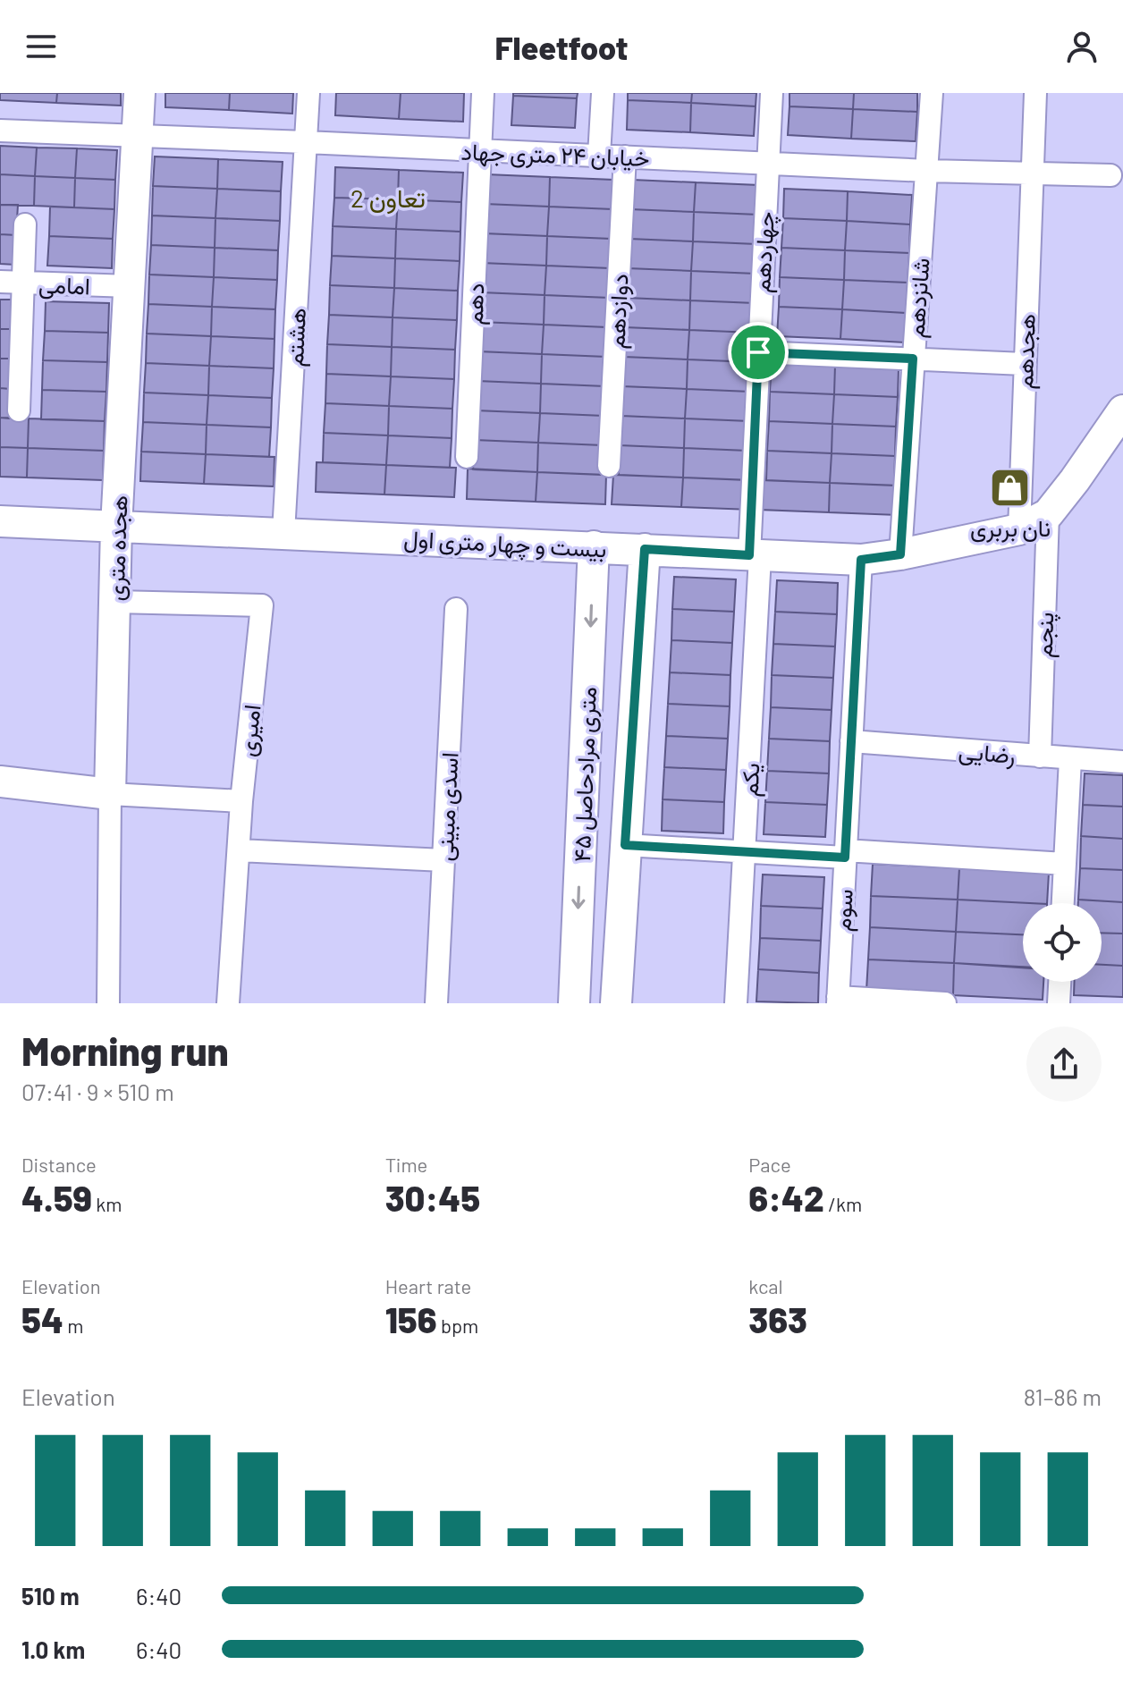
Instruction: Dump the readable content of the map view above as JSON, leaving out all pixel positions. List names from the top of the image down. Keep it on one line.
{"streets":{"street":["خیابان ۲۴ متری جهاد","چهاردهم","امامی","شانزدهم","دهم","دوازدهم","هشتم","هجدهم","بیست و چهار متری اول","هجده متری","پنجم","امیری","رضایی","۴۵ متری مرادحاصل","یکم","اسدی مبینی","سوم"]},"crossings":[["خیابان ۲۴ متری جهاد","چهاردهم"],["خیابان ۲۴ متری جهاد","شانزدهم"],["خیابان ۲۴ متری جهاد","دهم"],["خیابان ۲۴ متری جهاد","دوازدهم"],["خیابان ۲۴ متری جهاد","هشتم"],["خیابان ۲۴ متری جهاد","هجدهم"],["خیابان ۲۴ متری جهاد","هجده متری"],["چهاردهم","بیست و چهار متری اول"],["چهاردهم","یکم"],["امامی","هجده متری"],["شانزدهم","بیست و چهار متری اول"],["هشتم","بیست و چهار متری اول"],["هجدهم","بیست و چهار متری اول"],["بیست و چهار متری اول","هجده متری"],["بیست و چهار متری اول","پنجم"],["بیست و چهار متری اول","۴۵ متری مرادحاصل"],["بیست و چهار متری اول","یکم"],["بیست و چهار متری اول","سوم"],["هجده متری","امیری"],["پنجم","رضایی"],["رضایی","سوم"]],"districts":["تعاون 2"],"places":{"shop":["نان بربری"]},"page":{"header":"Fleetfoot","heading":["Morning run","07:41 · 9 × 510 m"],"stats":[["Distance","4.59 km"],["Time","30:45"],["Pace","6:42 /km"],["Elevation","54 m"],["Heart rate","156 bpm"],["kcal","363"]],"chart":["Elevation","81–86 m"],"list":[{"name":"510 m","note":"6:40"},{"name":"1.0 km","note":"6:40"}]}}
